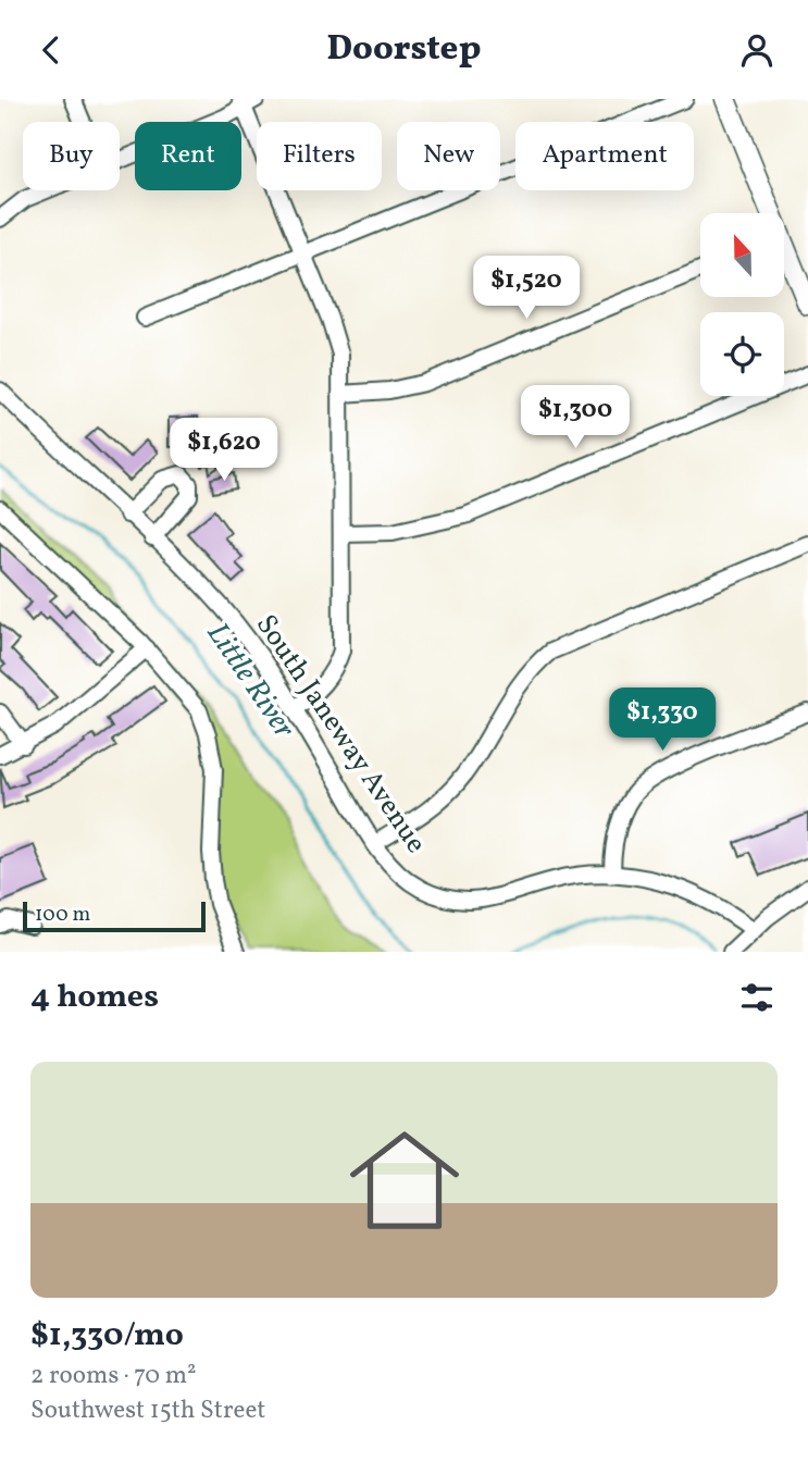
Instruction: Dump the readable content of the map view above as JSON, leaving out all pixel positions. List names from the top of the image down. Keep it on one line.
{"streets":{"street":["South Janeway Avenue"]},"water":["Little River"],"scale_bar":"100 m","north":"top","page":{"header":"Doorstep","chip":["Buy","Rent","Filters","New","Apartment"],"price":["$1,520","$1,300","$1,620","$1,330"],"scale":"100 m","heading":"4 homes","list":[{"name":"$1,330/mo","note":"2 rooms · 70 m² · Southwest 15th Street"}]}}
